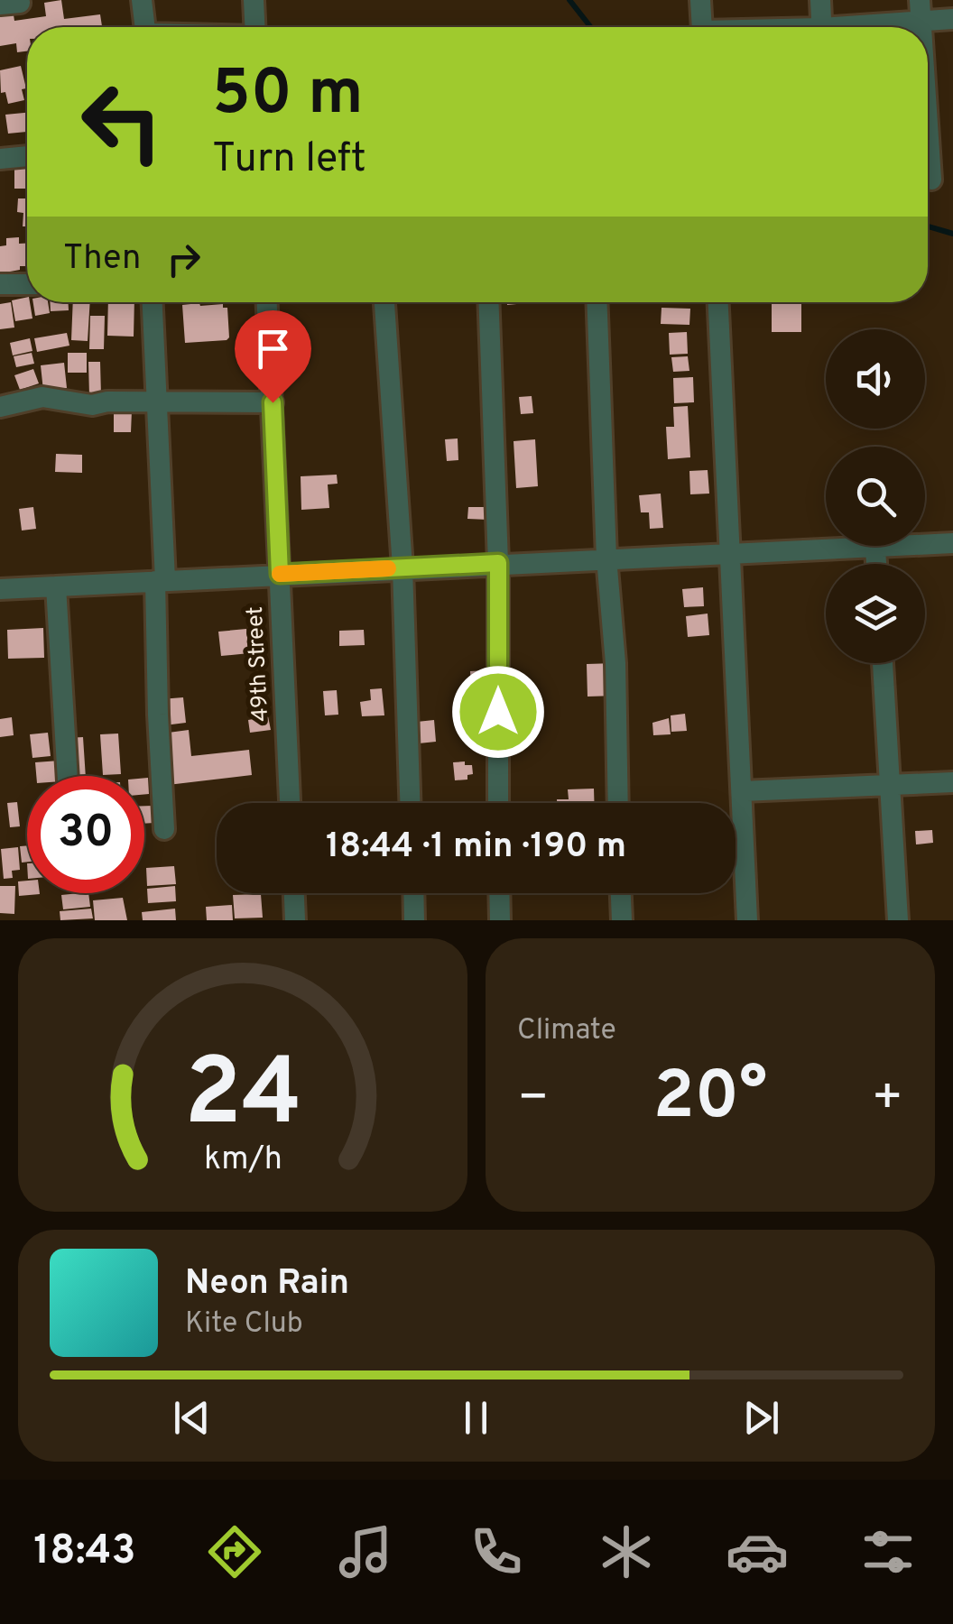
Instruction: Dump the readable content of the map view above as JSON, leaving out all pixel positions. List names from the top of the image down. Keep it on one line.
{"streets":{"street":["49th Street"]},"page":{"turn":["50 m","Turn left"],"then":"Then","limit":"30","trip":"18:44 · 1 min · 190 m","tile":"Climate","heat":["−","20°","+"],"song":["Neon Rain","Kite Club"],"tabs":"18:43","gauge":["24","km/h"]}}
